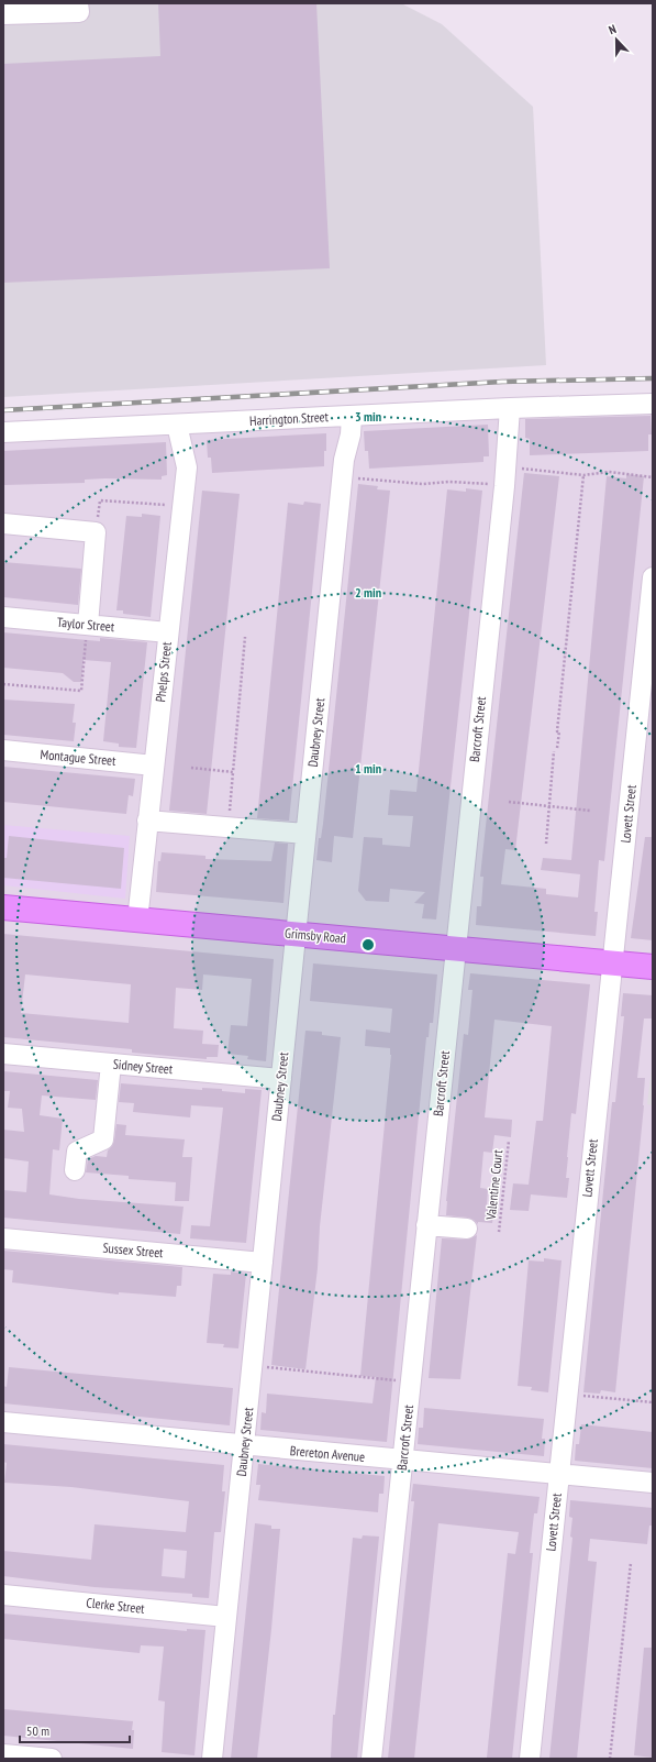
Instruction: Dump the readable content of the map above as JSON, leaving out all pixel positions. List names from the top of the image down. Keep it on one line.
{"streets":{"main road":["Grimsby Road"],"street":["Harrington Street","Taylor Street","Phelps Street","Barcroft Street","Daubney Street","Montague Street","Lovett Street","Sidney Street","Sussex Street","Brereton Avenue","Clerke Street"],"path":["Valentine Court"]},"crossings":[["Harrington Street","Phelps Street"],["Harrington Street","Barcroft Street"],["Harrington Street","Daubney Street"],["Taylor Street","Phelps Street"],["Phelps Street","Montague Street"],["Phelps Street","Grimsby Road"],["Barcroft Street","Grimsby Road"],["Barcroft Street","Brereton Avenue"],["Daubney Street","Grimsby Road"],["Daubney Street","Sidney Street"],["Daubney Street","Sussex Street"],["Daubney Street","Brereton Avenue"],["Daubney Street","Clerke Street"],["Lovett Street","Grimsby Road"],["Lovett Street","Brereton Avenue"]],"scale_bar":"50 m","north":"top","rings":["3 min","2 min","1 min"]}
